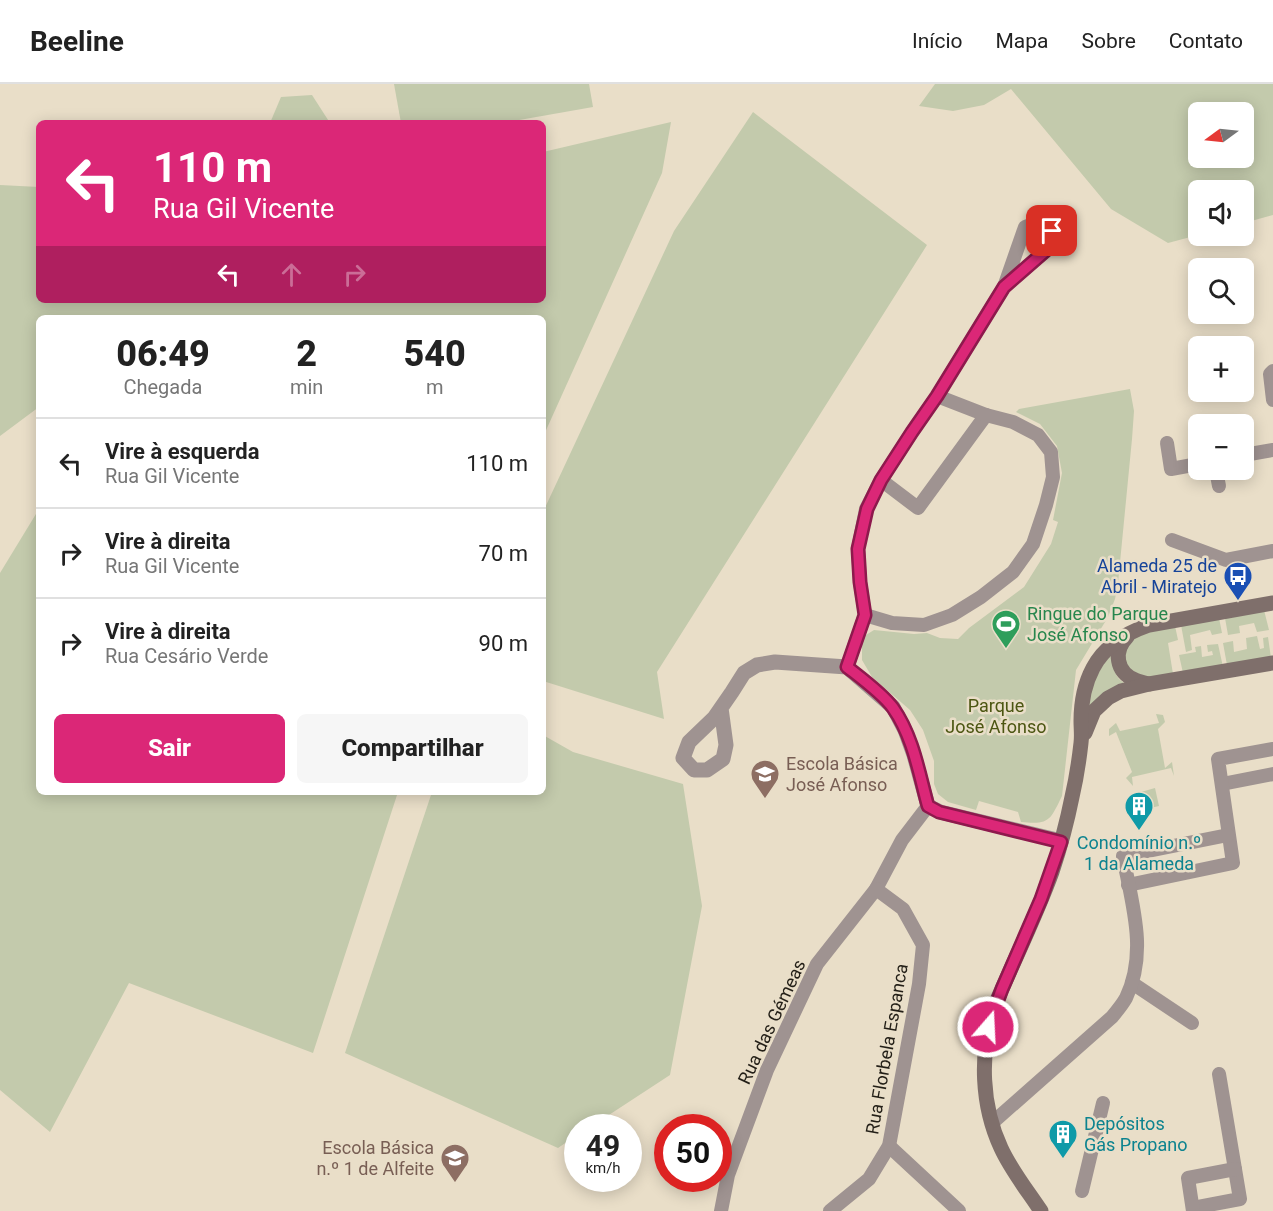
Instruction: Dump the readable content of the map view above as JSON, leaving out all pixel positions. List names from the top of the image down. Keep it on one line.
{"streets":{"street":["Rua das Gémeas","Rua Florbela Espanca"]},"crossings":[["Rua das Gémeas","Rua Florbela Espanca"]],"parks":["Parque José Afonso"],"places":{"bus stop":["Alameda 25 de Abril - Miratejo"],"sports":["Ringue do Parque José Afonso"],"school or university":["Escola Básica José Afonso","Escola Básica n.º 1 de Alfeite"],"building":["Condomínio n.º 1 da Alameda","Depósitos Gás Propano"]},"north":"left","page":{"header":"Beeline","nav":["Início","Mapa","Sobre","Contato"],"map_buttons":["+","−"],"turn":["110 m","Rua Gil Vicente"],"eta":["06:49","Chegada","2","min","540","m"],"list":[{"name":"Vire à esquerda","note":"Rua Gil Vicente","value":"110 m"},{"name":"Vire à direita","note":"Rua Gil Vicente","value":"70 m"},{"name":"Vire à direita","note":"Rua Cesário Verde","value":"90 m"}],"buttons":["Sair","Compartilhar"],"speed":"49 km/h","limit":"50"}}
